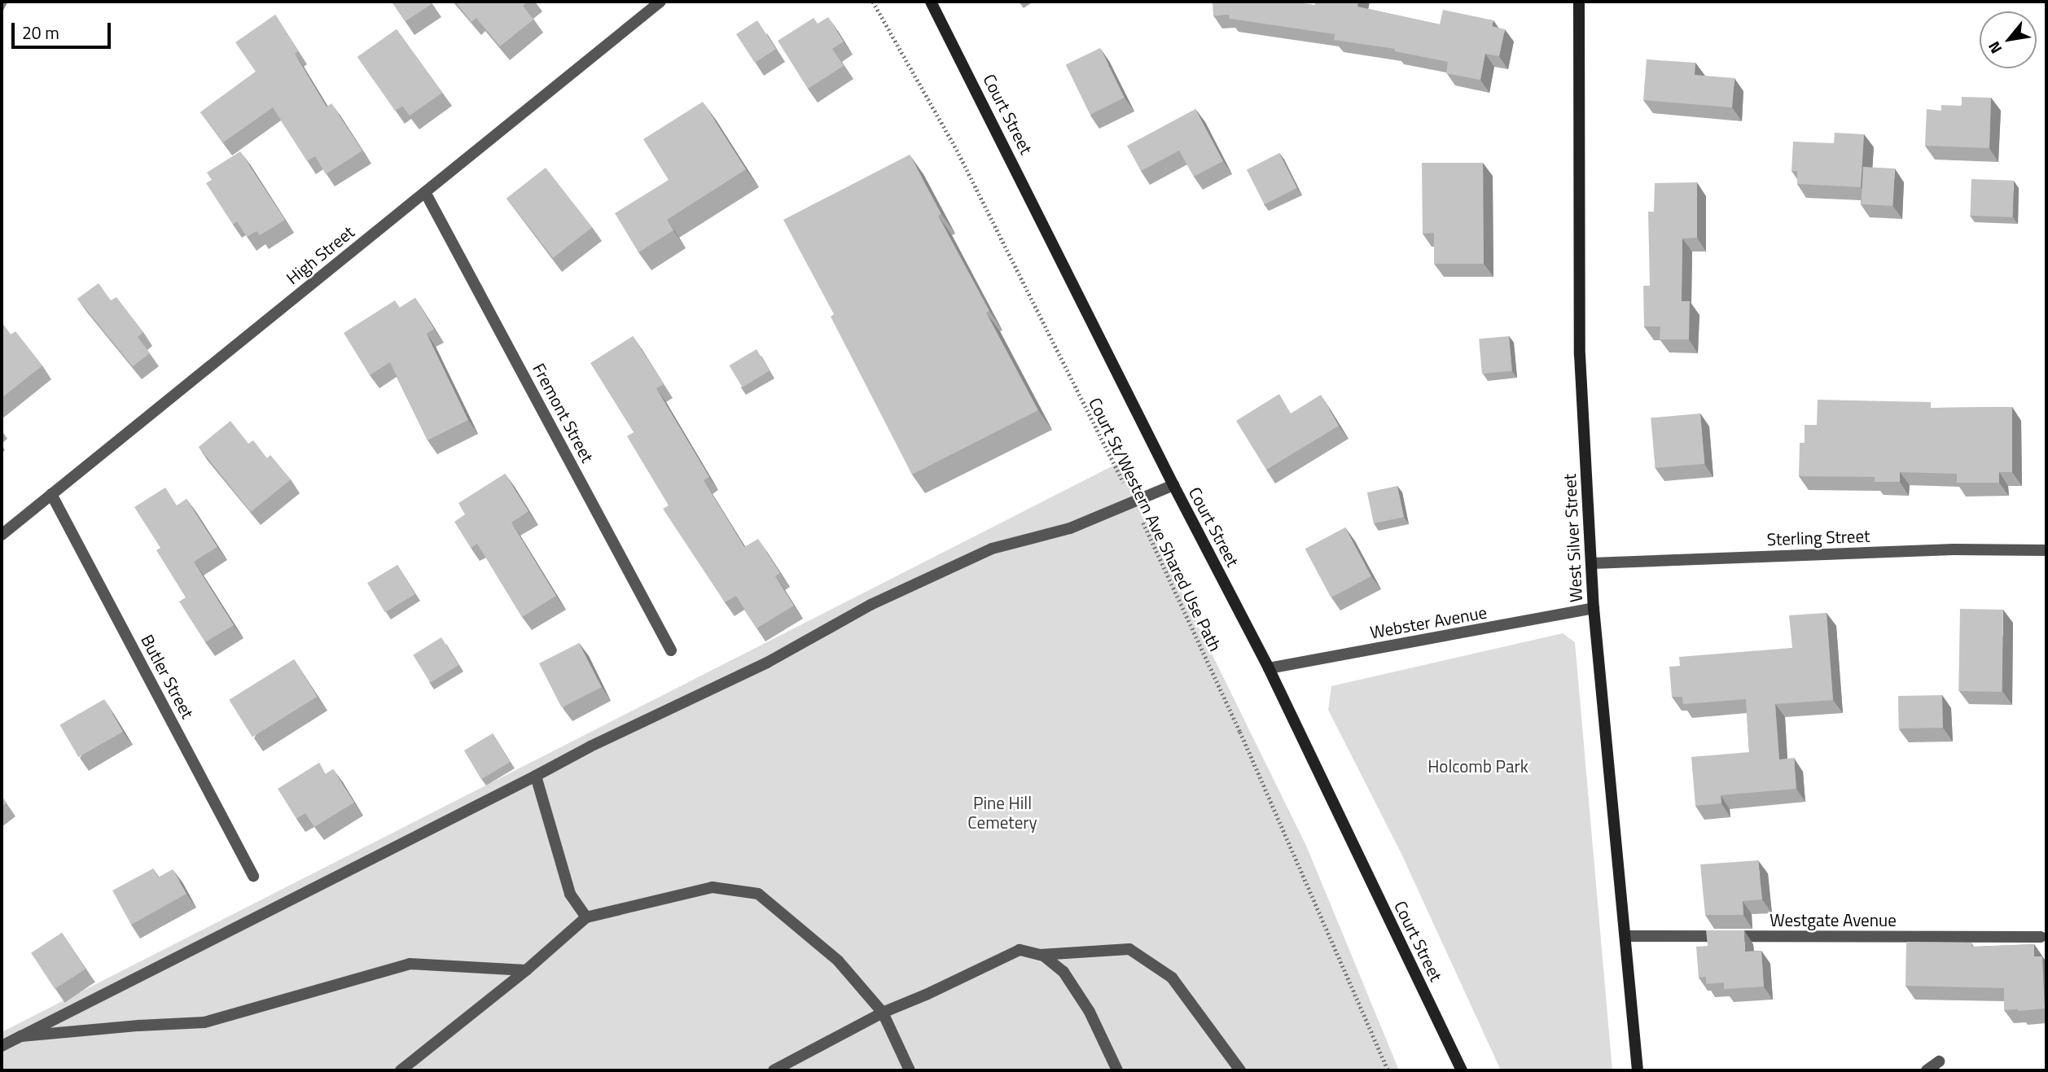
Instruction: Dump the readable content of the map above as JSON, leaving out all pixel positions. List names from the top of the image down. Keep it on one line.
{"streets":{"main road":["Court Street","West Silver Street"],"street":["High Street","Fremont Street","Sterling Street","Webster Avenue","Butler Street","Westgate Avenue"],"path":["Court St/Western Ave Shared Use Path"]},"crossings":[["Court Street","Webster Avenue"],["High Street","Fremont Street"],["High Street","Butler Street"],["Sterling Street","West Silver Street"],["West Silver Street","Webster Avenue"],["West Silver Street","Westgate Avenue"]],"parks":["Holcomb Park","Pine Hill Cemetery"],"scale_bar":"20 m","north":"bottom left"}
